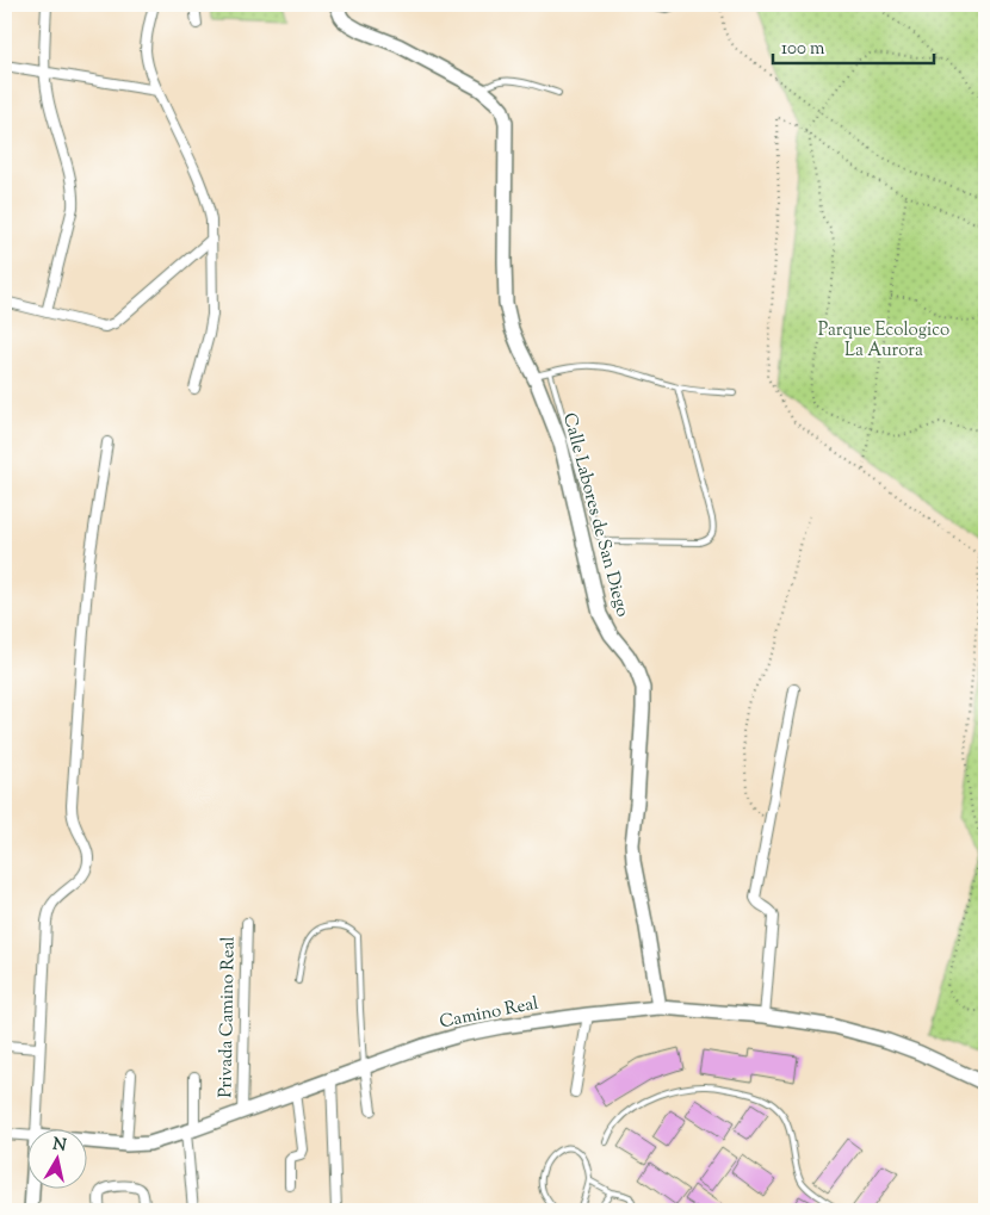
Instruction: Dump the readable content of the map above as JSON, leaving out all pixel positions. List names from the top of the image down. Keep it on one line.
{"streets":{"street":["Calle Labores de San Diego","Camino Real","Privada Camino Real"]},"crossings":[["Calle Labores de San Diego","Camino Real"],["Camino Real","Privada Camino Real"]],"parks":["Parque Ecologico La Aurora"],"scale_bar":"100 m","north":"top"}
